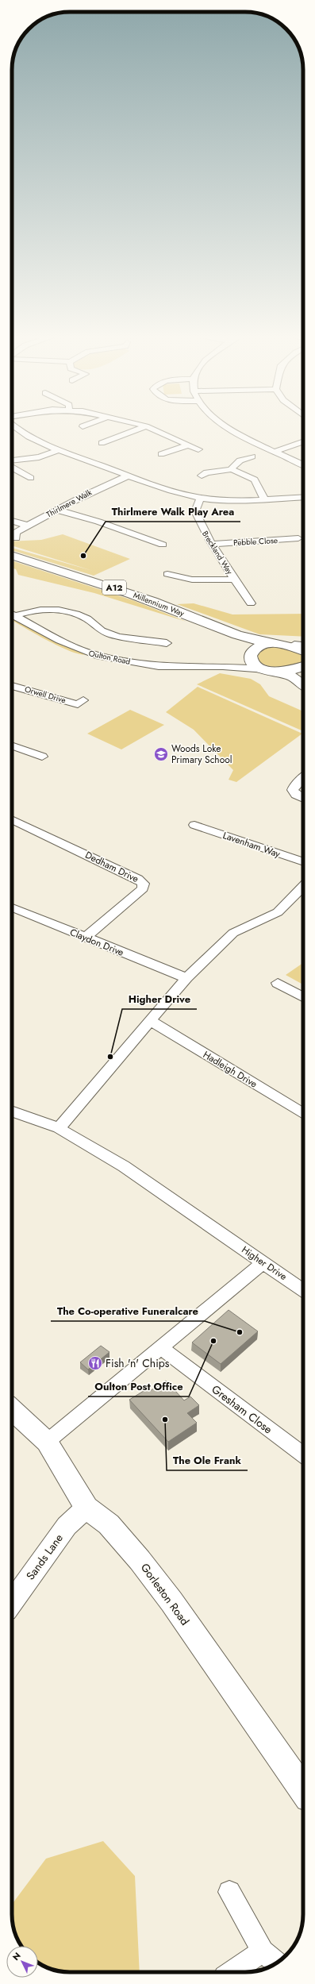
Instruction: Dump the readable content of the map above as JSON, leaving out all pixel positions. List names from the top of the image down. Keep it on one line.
{"streets":{"main road":["A12","Millennium Way","Gorleston Road"],"street":["Thirlmere Walk","Pebble Close","Breckland Way","Oulton Road","Orwell Drive","Lavenham Way","Dedham Drive","Claydon Drive","Hadleigh Drive","Higher Drive","Gresham Close","Sands Lane"]},"crossings":[["Pebble Close","Breckland Way"],["Millennium Way","Oulton Road"],["Dedham Drive","Claydon Drive"],["Sands Lane","Gorleston Road"]],"places":{"other":["Thirlmere Walk Play Area","Higher Drive","The Co-operative Funeralcare","Oulton Post Office","The Ole Frank"],"school or university":["Woods Loke Primary School"],"restaurant":["Fish 'n' Chips"]},"north":"top left"}
